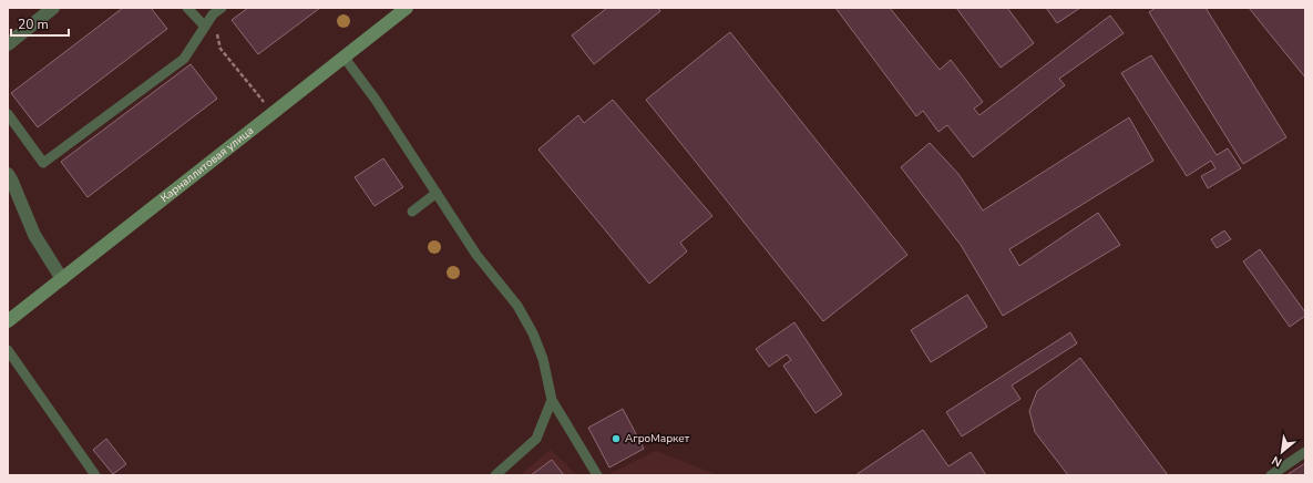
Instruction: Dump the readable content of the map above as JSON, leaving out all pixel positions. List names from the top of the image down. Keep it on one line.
{"streets":{"street":["Карналлитовая улица"]},"places":["АгроМаркет"],"scale_bar":"20 m","north":"bottom left"}
